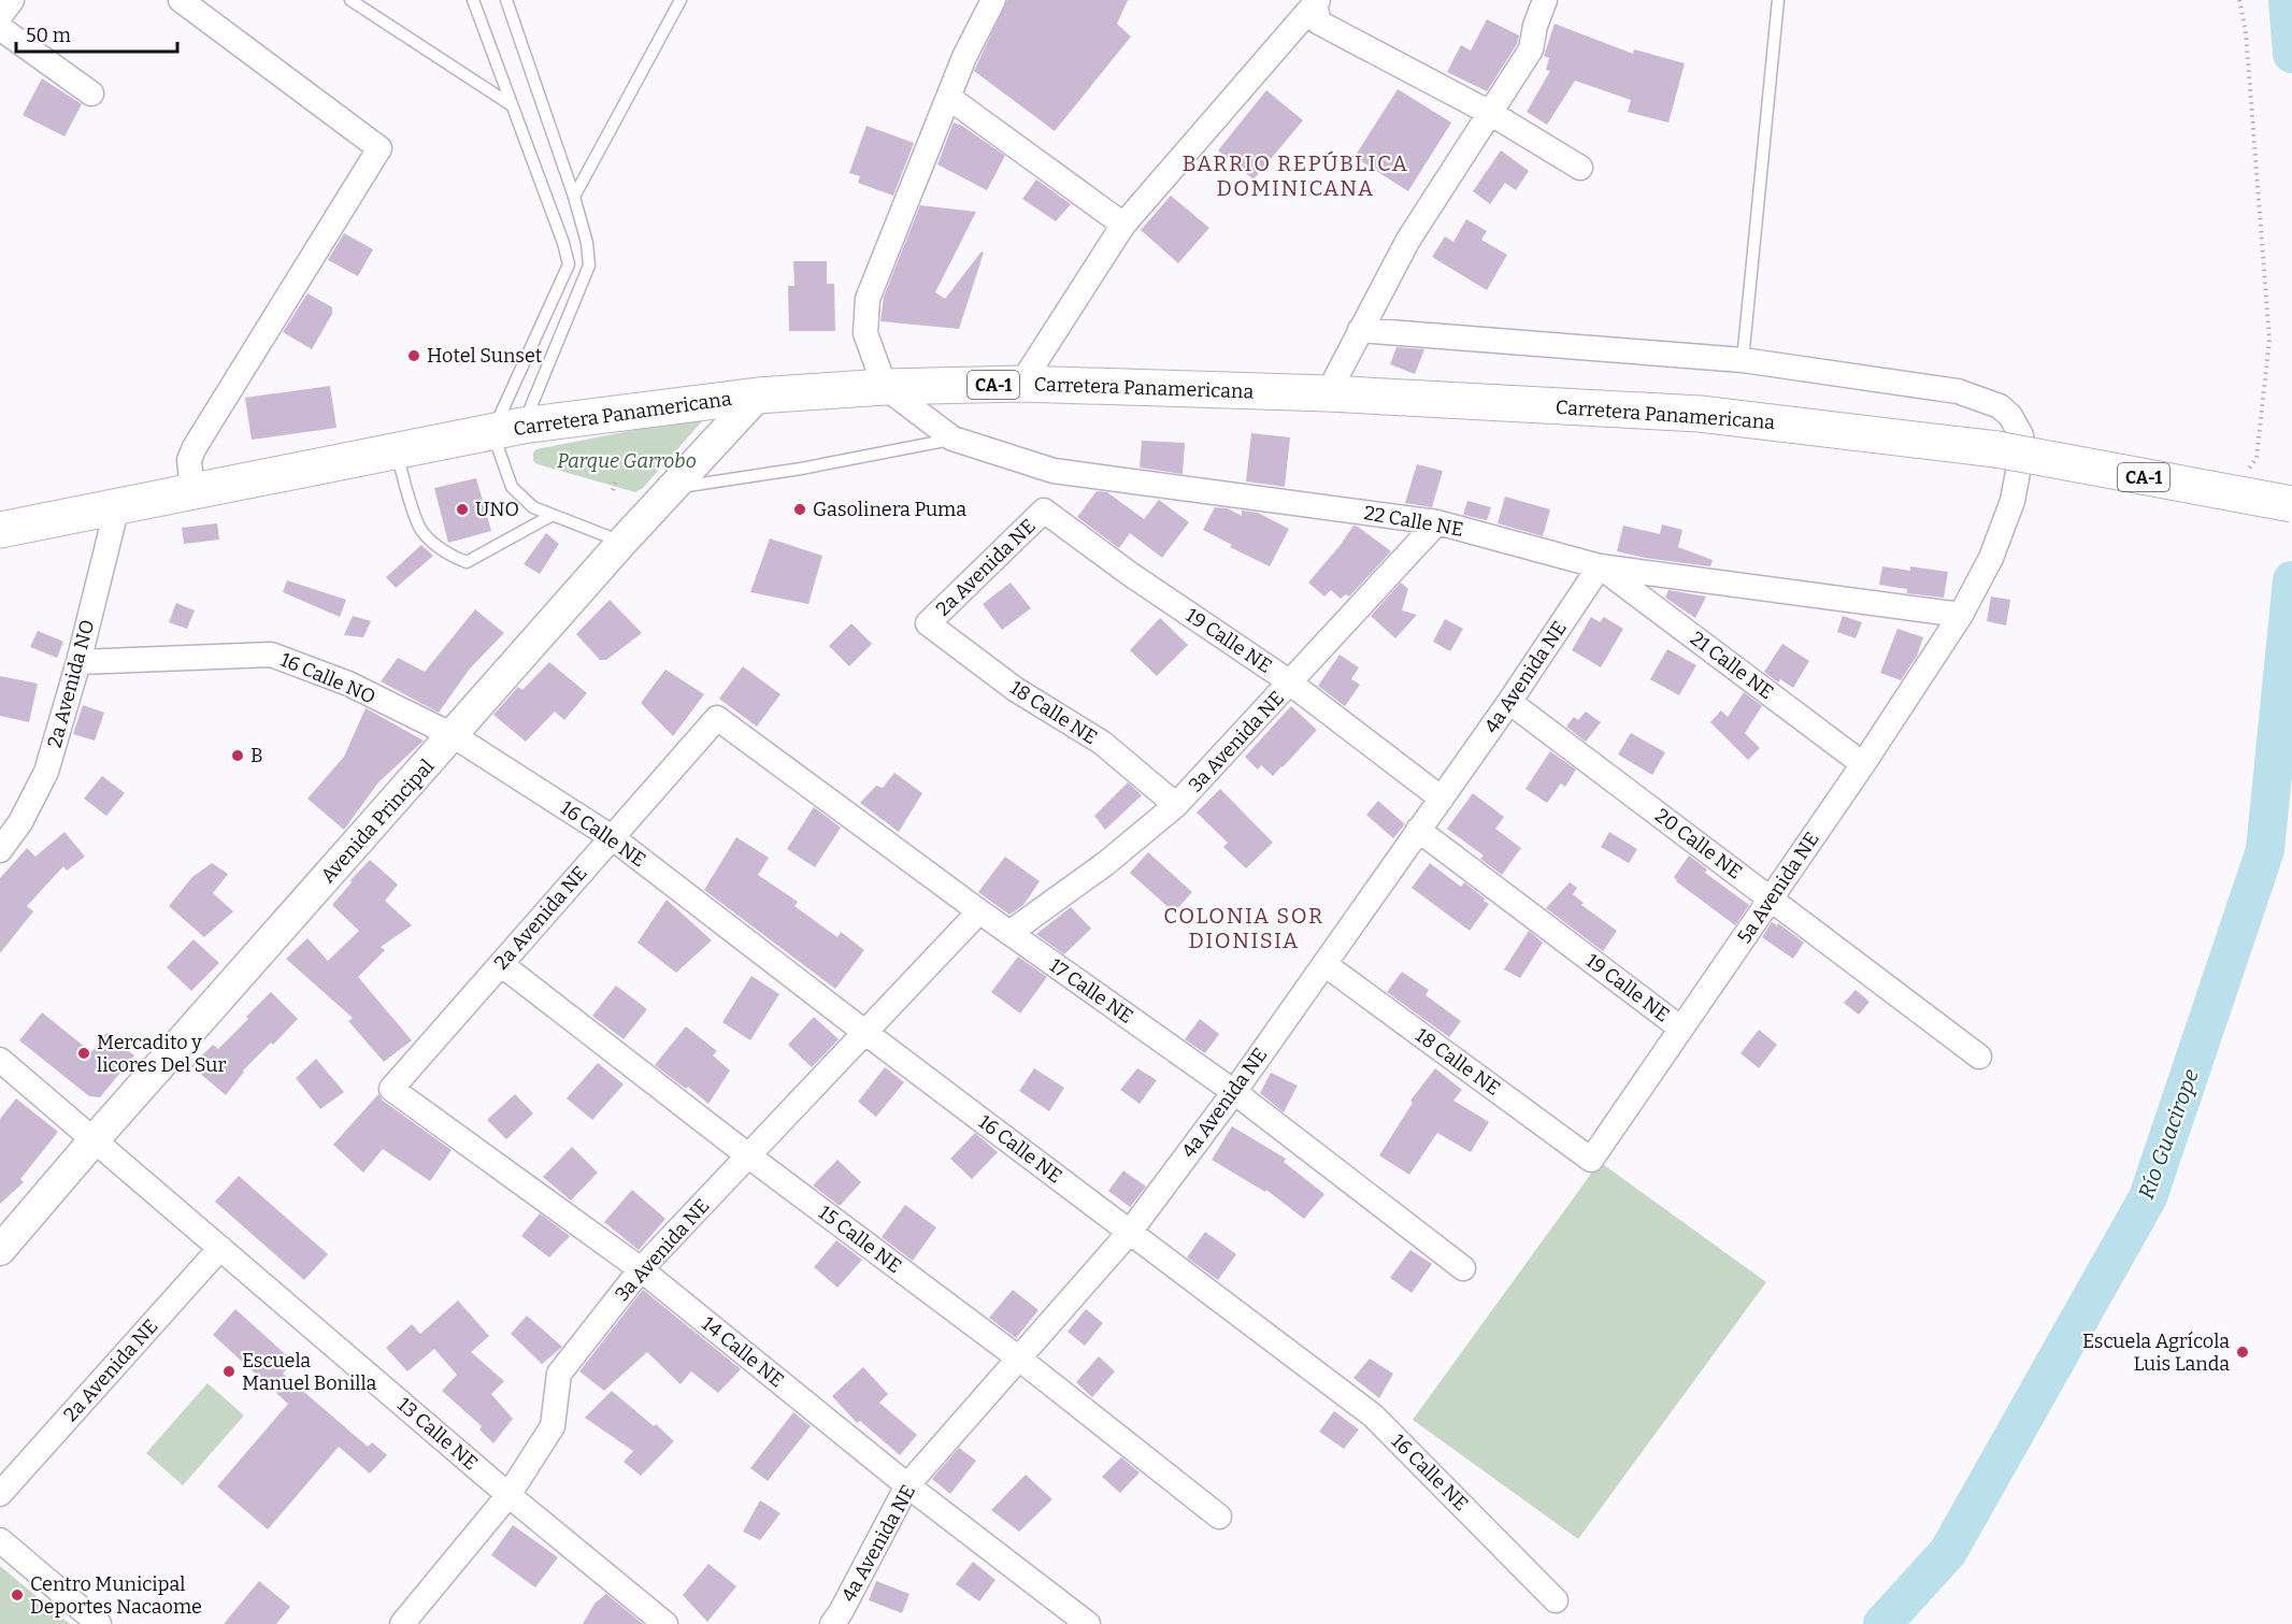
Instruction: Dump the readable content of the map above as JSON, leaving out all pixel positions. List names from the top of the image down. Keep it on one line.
{"streets":{"highway":["CA-1","Carretera Panamericana"],"street":["22 Calle NE","2a Avenida NE","19 Calle NE","21 Calle NE","4a Avenida NE","16 Calle NO","2a Avenida NO","18 Calle NE","3a Avenida NE","Avenida Principal","16 Calle NE","20 Calle NE","5a Avenida NE","17 Calle NE","15 Calle NE","14 Calle NE","13 Calle NE"]},"crossings":[["Carretera Panamericana","22 Calle NE"],["Carretera Panamericana","2a Avenida NO"],["Carretera Panamericana","Avenida Principal"],["22 Calle NE","21 Calle NE"],["22 Calle NE","4a Avenida NE"],["22 Calle NE","3a Avenida NE"],["22 Calle NE","5a Avenida NE"],["2a Avenida NE","19 Calle NE"],["2a Avenida NE","18 Calle NE"],["2a Avenida NE","16 Calle NE"],["2a Avenida NE","17 Calle NE"],["2a Avenida NE","15 Calle NE"],["2a Avenida NE","14 Calle NE"],["2a Avenida NE","13 Calle NE"],["19 Calle NE","4a Avenida NE"],["19 Calle NE","3a Avenida NE"],["19 Calle NE","5a Avenida NE"],["21 Calle NE","4a Avenida NE"],["21 Calle NE","5a Avenida NE"],["4a Avenida NE","18 Calle NE"],["4a Avenida NE","16 Calle NE"],["4a Avenida NE","20 Calle NE"],["4a Avenida NE","17 Calle NE"],["4a Avenida NE","15 Calle NE"],["4a Avenida NE","14 Calle NE"],["16 Calle NO","2a Avenida NO"],["16 Calle NO","Avenida Principal"],["16 Calle NO","16 Calle NE"],["18 Calle NE","3a Avenida NE"],["18 Calle NE","5a Avenida NE"],["3a Avenida NE","16 Calle NE"],["3a Avenida NE","17 Calle NE"],["3a Avenida NE","15 Calle NE"],["3a Avenida NE","14 Calle NE"],["3a Avenida NE","13 Calle NE"],["Avenida Principal","16 Calle NE"],["Avenida Principal","13 Calle NE"],["20 Calle NE","5a Avenida NE"]],"districts":["BARRIO REPÚBLICA DOMINICANA","COLONIA SOR DIONISIA"],"water":["Río Guacirope"],"parks":["Parque Garrobo"],"places":["Hotel Sunset","UNO","Gasolinera Puma","B","Mercadito y licores Del Sur","Escuela Agrícola Luis Landa","Escuela Manuel Bonilla","Centro Municipal Deportes Nacaome"],"scale_bar":"50 m"}
